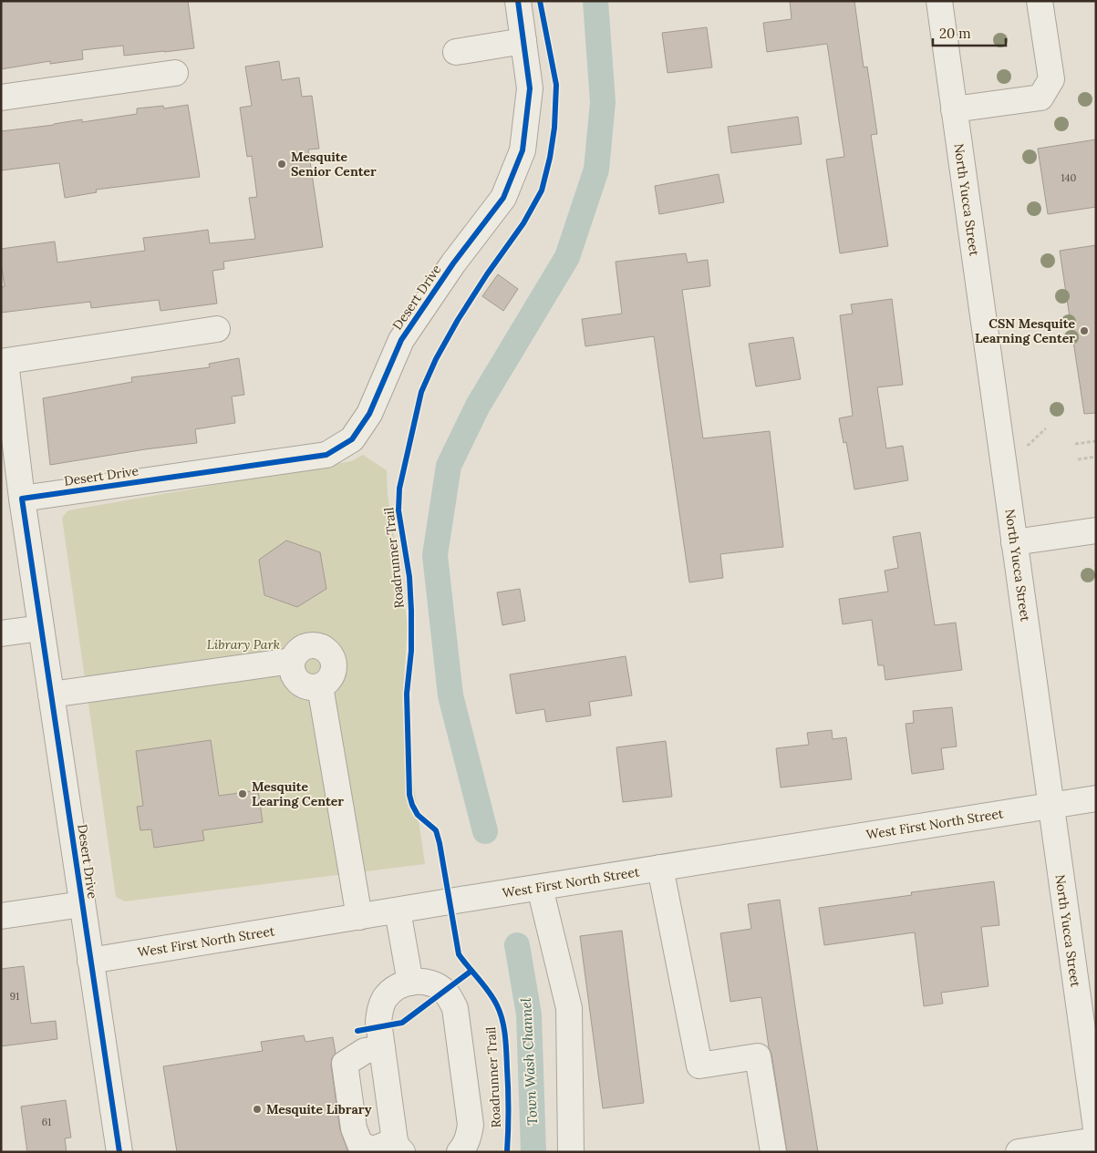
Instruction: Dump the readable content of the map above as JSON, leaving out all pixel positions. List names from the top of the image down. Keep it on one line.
{"streets":{"street":["North Yucca Street","Desert Drive","West First North Street"],"cycle path":["Roadrunner Trail"]},"crossings":[["North Yucca Street","West First North Street"],["Desert Drive","West First North Street"]],"water":["Town Wash Channel"],"parks":["Library Park"],"places":["Mesquite Senior Center","CSN Mesquite Learning Center","Mesquite Learing Center","Mesquite Library"],"house_numbers":["140","91","61"],"scale_bar":"20 m"}
